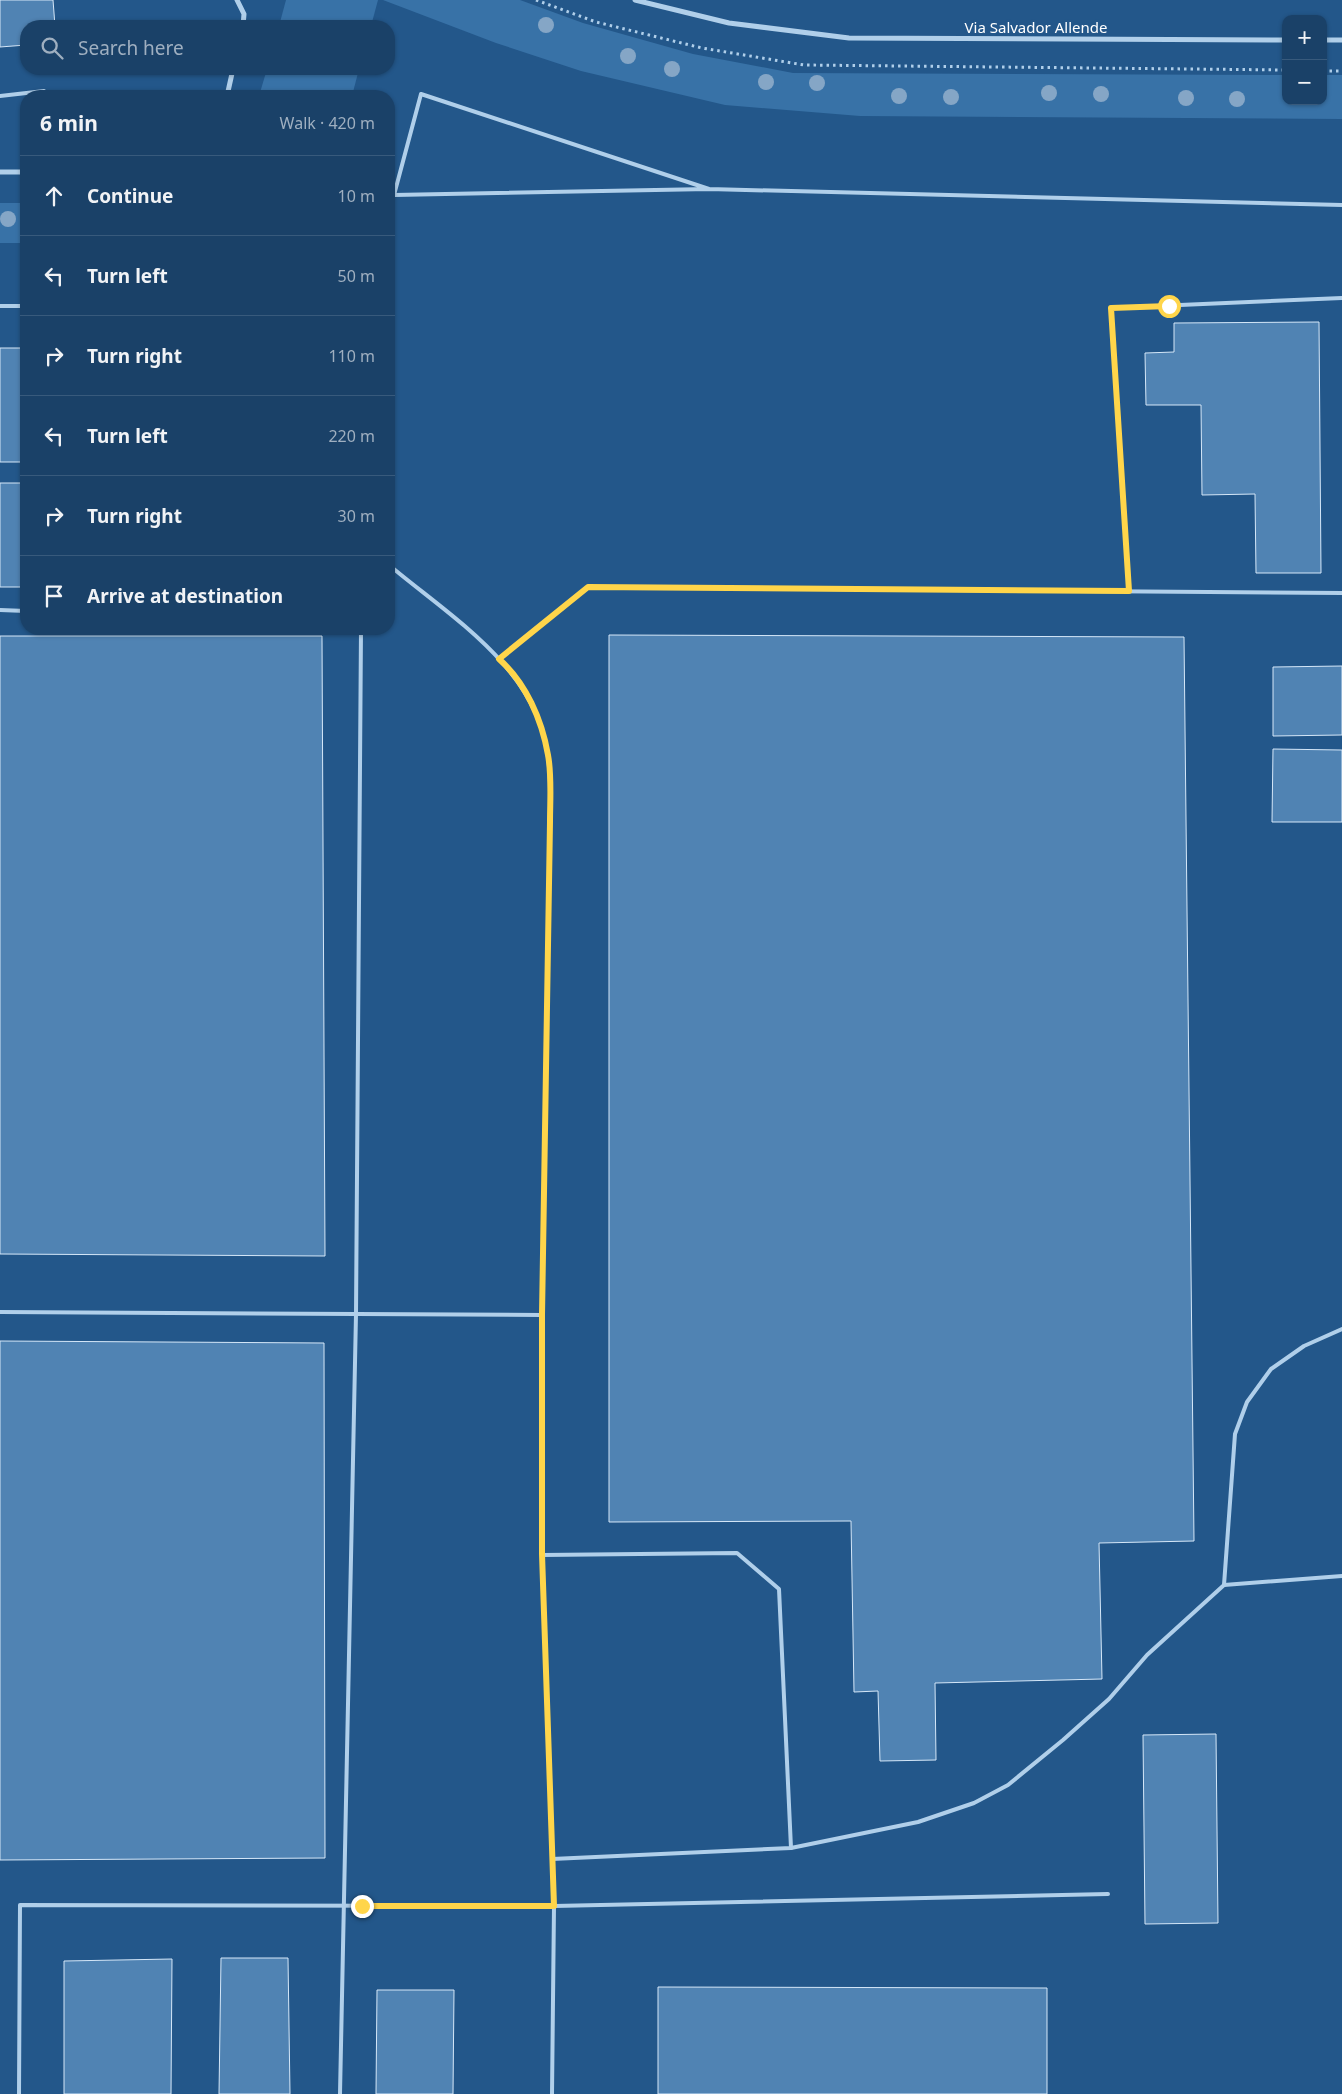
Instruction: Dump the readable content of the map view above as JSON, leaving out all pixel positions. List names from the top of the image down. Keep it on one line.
{"streets":{"street":["Via Salvador Allende"]},"page":{"map_buttons":["+","−"],"search":"Search here","heading":["6 min","Walk · 420 m"],"list":[["Continue","10 m"],["Turn left","50 m"],["Turn right","110 m"],["Turn left","220 m"],["Turn right","30 m"],"Arrive at destination"]}}
